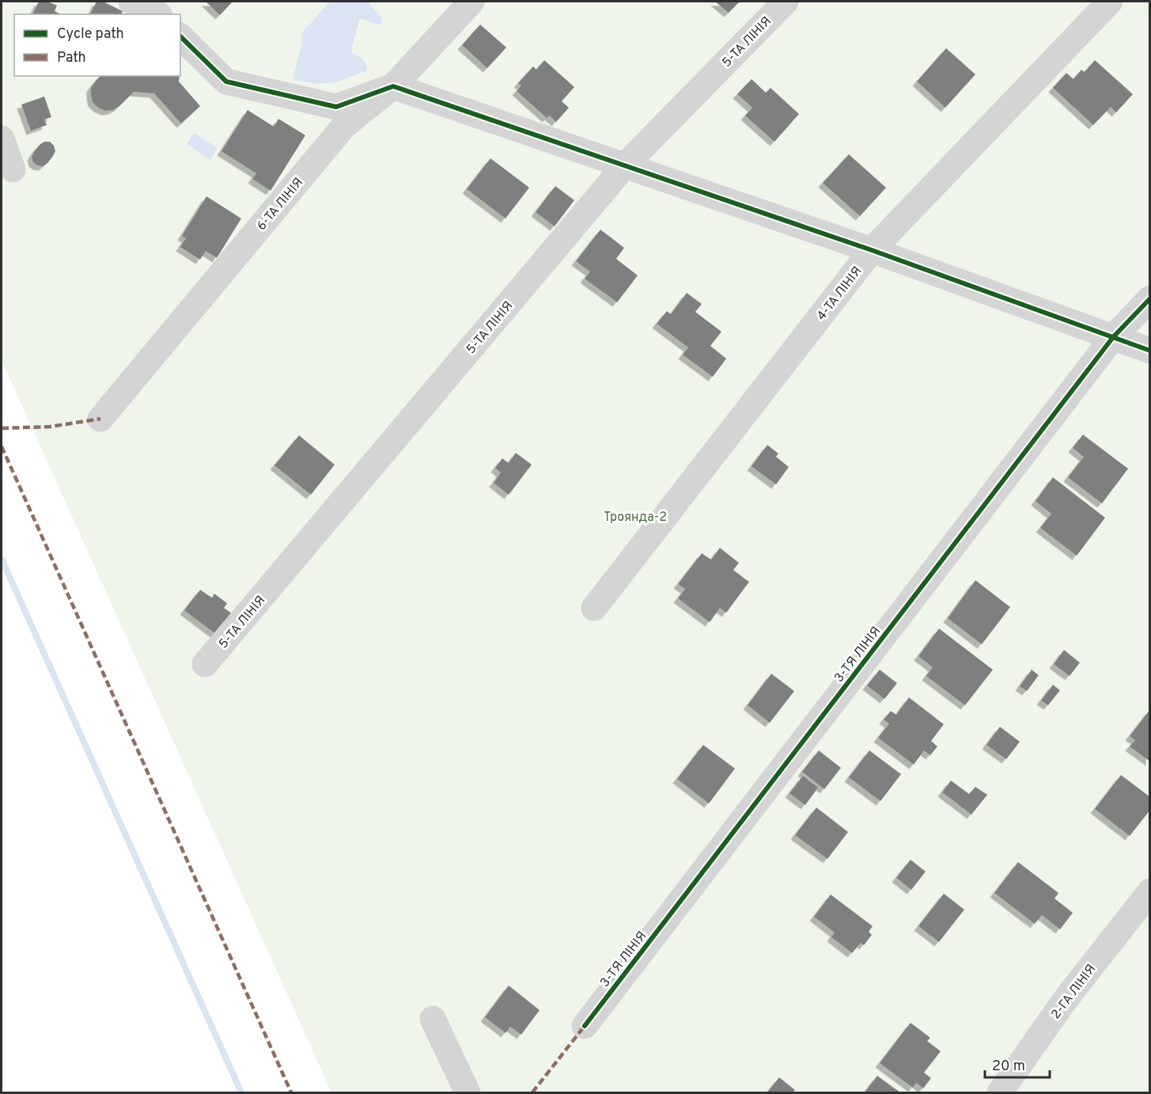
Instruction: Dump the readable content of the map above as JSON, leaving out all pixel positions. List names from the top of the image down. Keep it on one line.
{"streets":{"street":["5-ТА ЛІНІЯ","6-ТА ЛІНІЯ","4-ТА ЛІНІЯ","3-ТЯ ЛІНІЯ","2-ГА ЛІНІЯ"]},"parks":["Троянда-2"],"legend":["Cycle path","Path"],"scale_bar":"20 m"}
